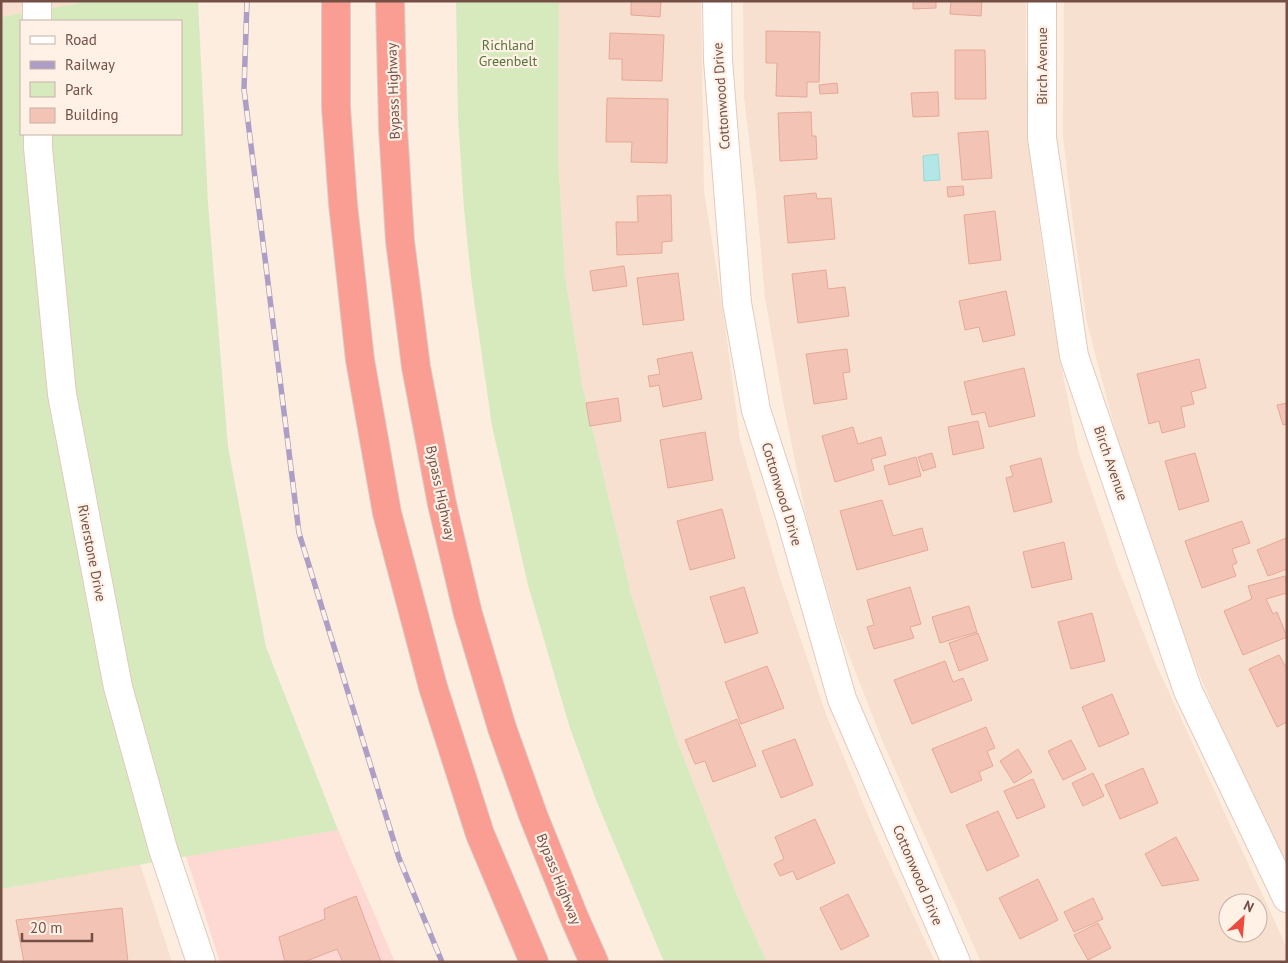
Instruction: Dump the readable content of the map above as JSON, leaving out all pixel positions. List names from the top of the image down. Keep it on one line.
{"streets":{"highway":["Bypass Highway"],"street":["Birch Avenue","Cottonwood Drive","Riverstone Drive"]},"parks":["Richland Greenbelt"],"legend":["Road","Railway","Park","Building"],"scale_bar":"20 m","north":"top right"}
